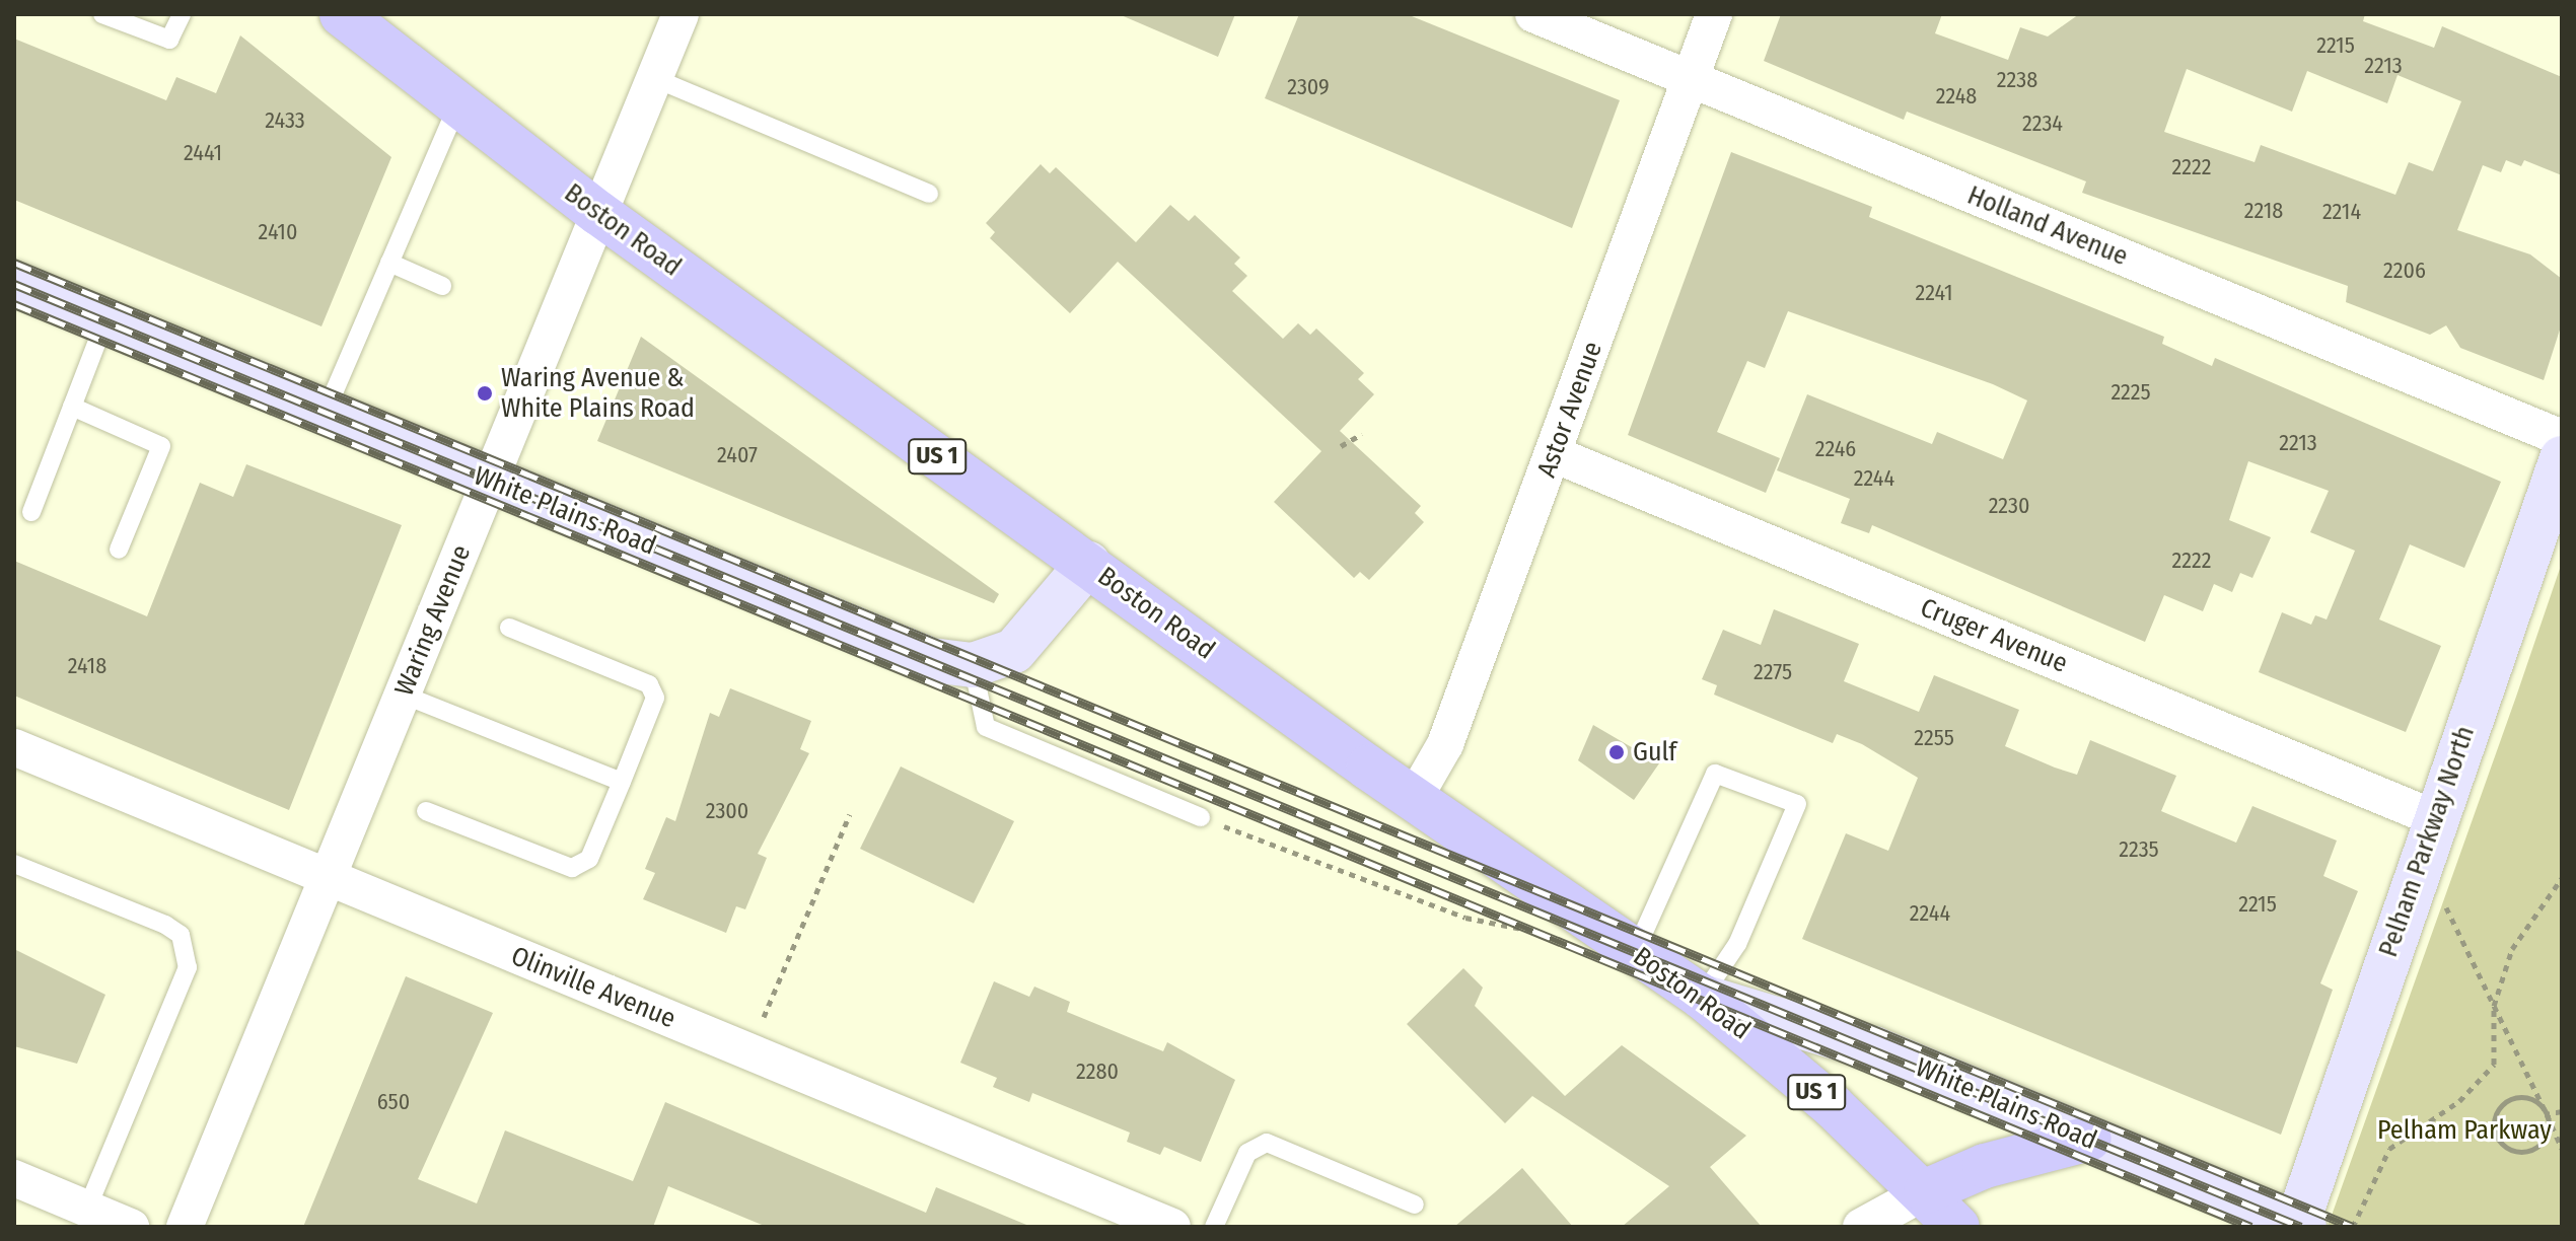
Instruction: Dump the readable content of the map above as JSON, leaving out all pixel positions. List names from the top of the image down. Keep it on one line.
{"streets":{"main road":["Boston Road","US 1","White Plains Road","Pelham Parkway North"],"street":["Holland Avenue","Astor Avenue","Waring Avenue","Cruger Avenue","Olinville Avenue"]},"crossings":[["Holland Avenue","Astor Avenue"],["Boston Road","Astor Avenue"],["Boston Road","White Plains Road"],["Boston Road","Waring Avenue"],["Astor Avenue","Cruger Avenue"],["White Plains Road","Waring Avenue"],["White Plains Road","Pelham Parkway North"],["Waring Avenue","Olinville Avenue"],["Cruger Avenue","Pelham Parkway North"]],"parks":["Pelham Parkway"],"places":["Waring Avenue & White Plains Road","Gulf"],"house_numbers":["2215","2213","2238","2309","2248","2433","2234","2441","2222","2218","2214","2410","2206","2241","2225","2213","2246","2407","2244","2230","2222","2418","2275","2255","2300","2235","2215","2244","2280","650"]}
